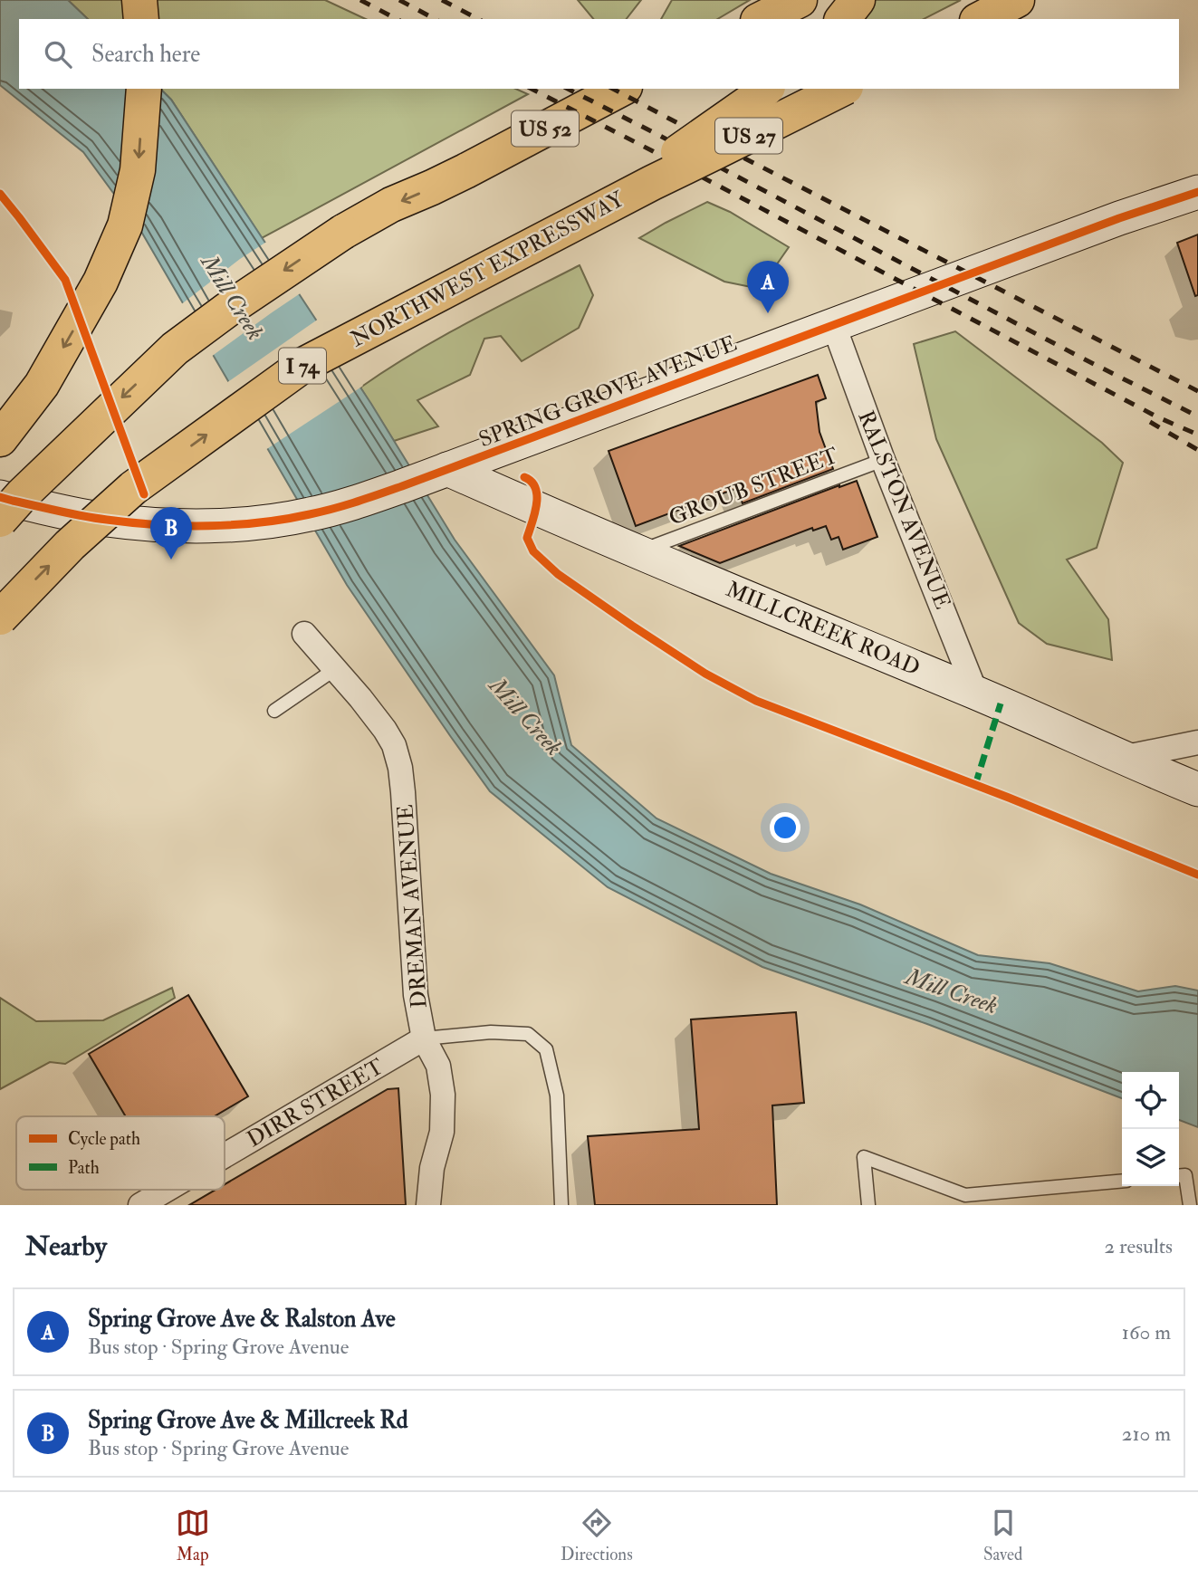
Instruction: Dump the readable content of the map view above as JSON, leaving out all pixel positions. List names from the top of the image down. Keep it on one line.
{"streets":{"highway":["US 52","US 27","NORTHWEST EXPRESSWAY","I 74"],"main road":["SPRING GROVE AVENUE","MILLCREEK ROAD"],"street":["RALSTON AVENUE","DREMAN AVENUE","DIRR STREET"],"lane":["GROUB STREET"]},"crossings":[["US 52","SPRING GROVE AVENUE"],["US 27","NORTHWEST EXPRESSWAY"],["SPRING GROVE AVENUE","RALSTON AVENUE"],["SPRING GROVE AVENUE","MILLCREEK ROAD"],["GROUB STREET","RALSTON AVENUE"],["GROUB STREET","MILLCREEK ROAD"],["RALSTON AVENUE","MILLCREEK ROAD"],["DREMAN AVENUE","DIRR STREET"]],"water":["Mill Creek"],"legend":["Cycle path","Path"],"page":{"search":"Search here","pins":["A","B"],"heading":["Nearby","2 results"],"list":[{"mark":"A","name":"Spring Grove Ave & Ralston Ave","note":"Bus stop · Spring Grove Avenue","value":"160 m"},{"mark":"B","name":"Spring Grove Ave & Millcreek Rd","note":"Bus stop · Spring Grove Avenue","value":"210 m"}],"nav":["Map","Directions","Saved"]}}
